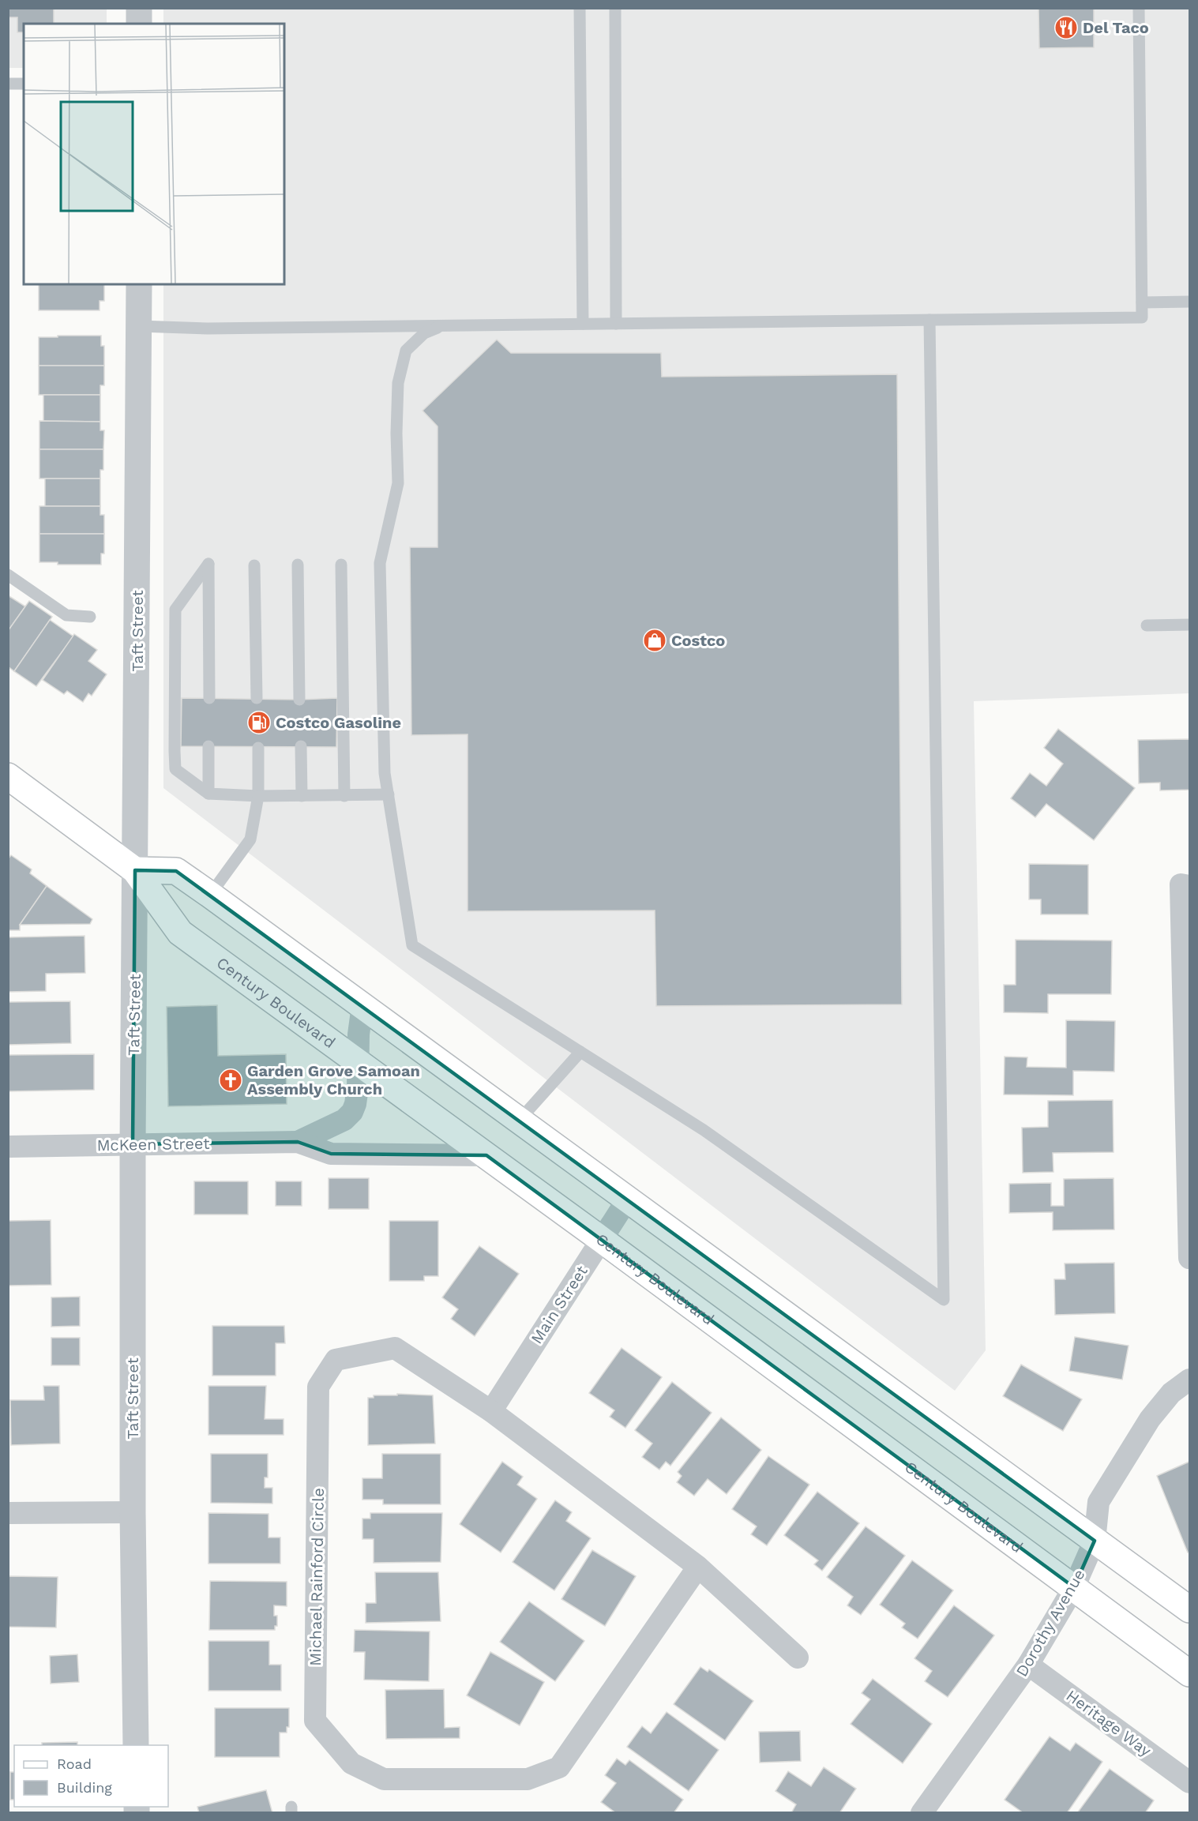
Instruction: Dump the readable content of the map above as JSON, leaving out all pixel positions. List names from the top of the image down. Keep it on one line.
{"streets":{"main road":["Century Boulevard"],"street":["Taft Street","McKeen Street","Main Street","Michael Rainford Circle","Dorothy Avenue","Heritage Way"]},"crossings":[["Taft Street","Century Boulevard"],["Taft Street","McKeen Street"],["Century Boulevard","McKeen Street"],["Century Boulevard","Main Street"],["Century Boulevard","Dorothy Avenue"],["Main Street","Michael Rainford Circle"],["Dorothy Avenue","Heritage Way"]],"places":{"restaurant":["Del Taco"],"shop":["Costco"],"fuel station":["Costco Gasoline"],"church":["Garden Grove Samoan Assembly Church"]},"legend":["Road","Building"]}
